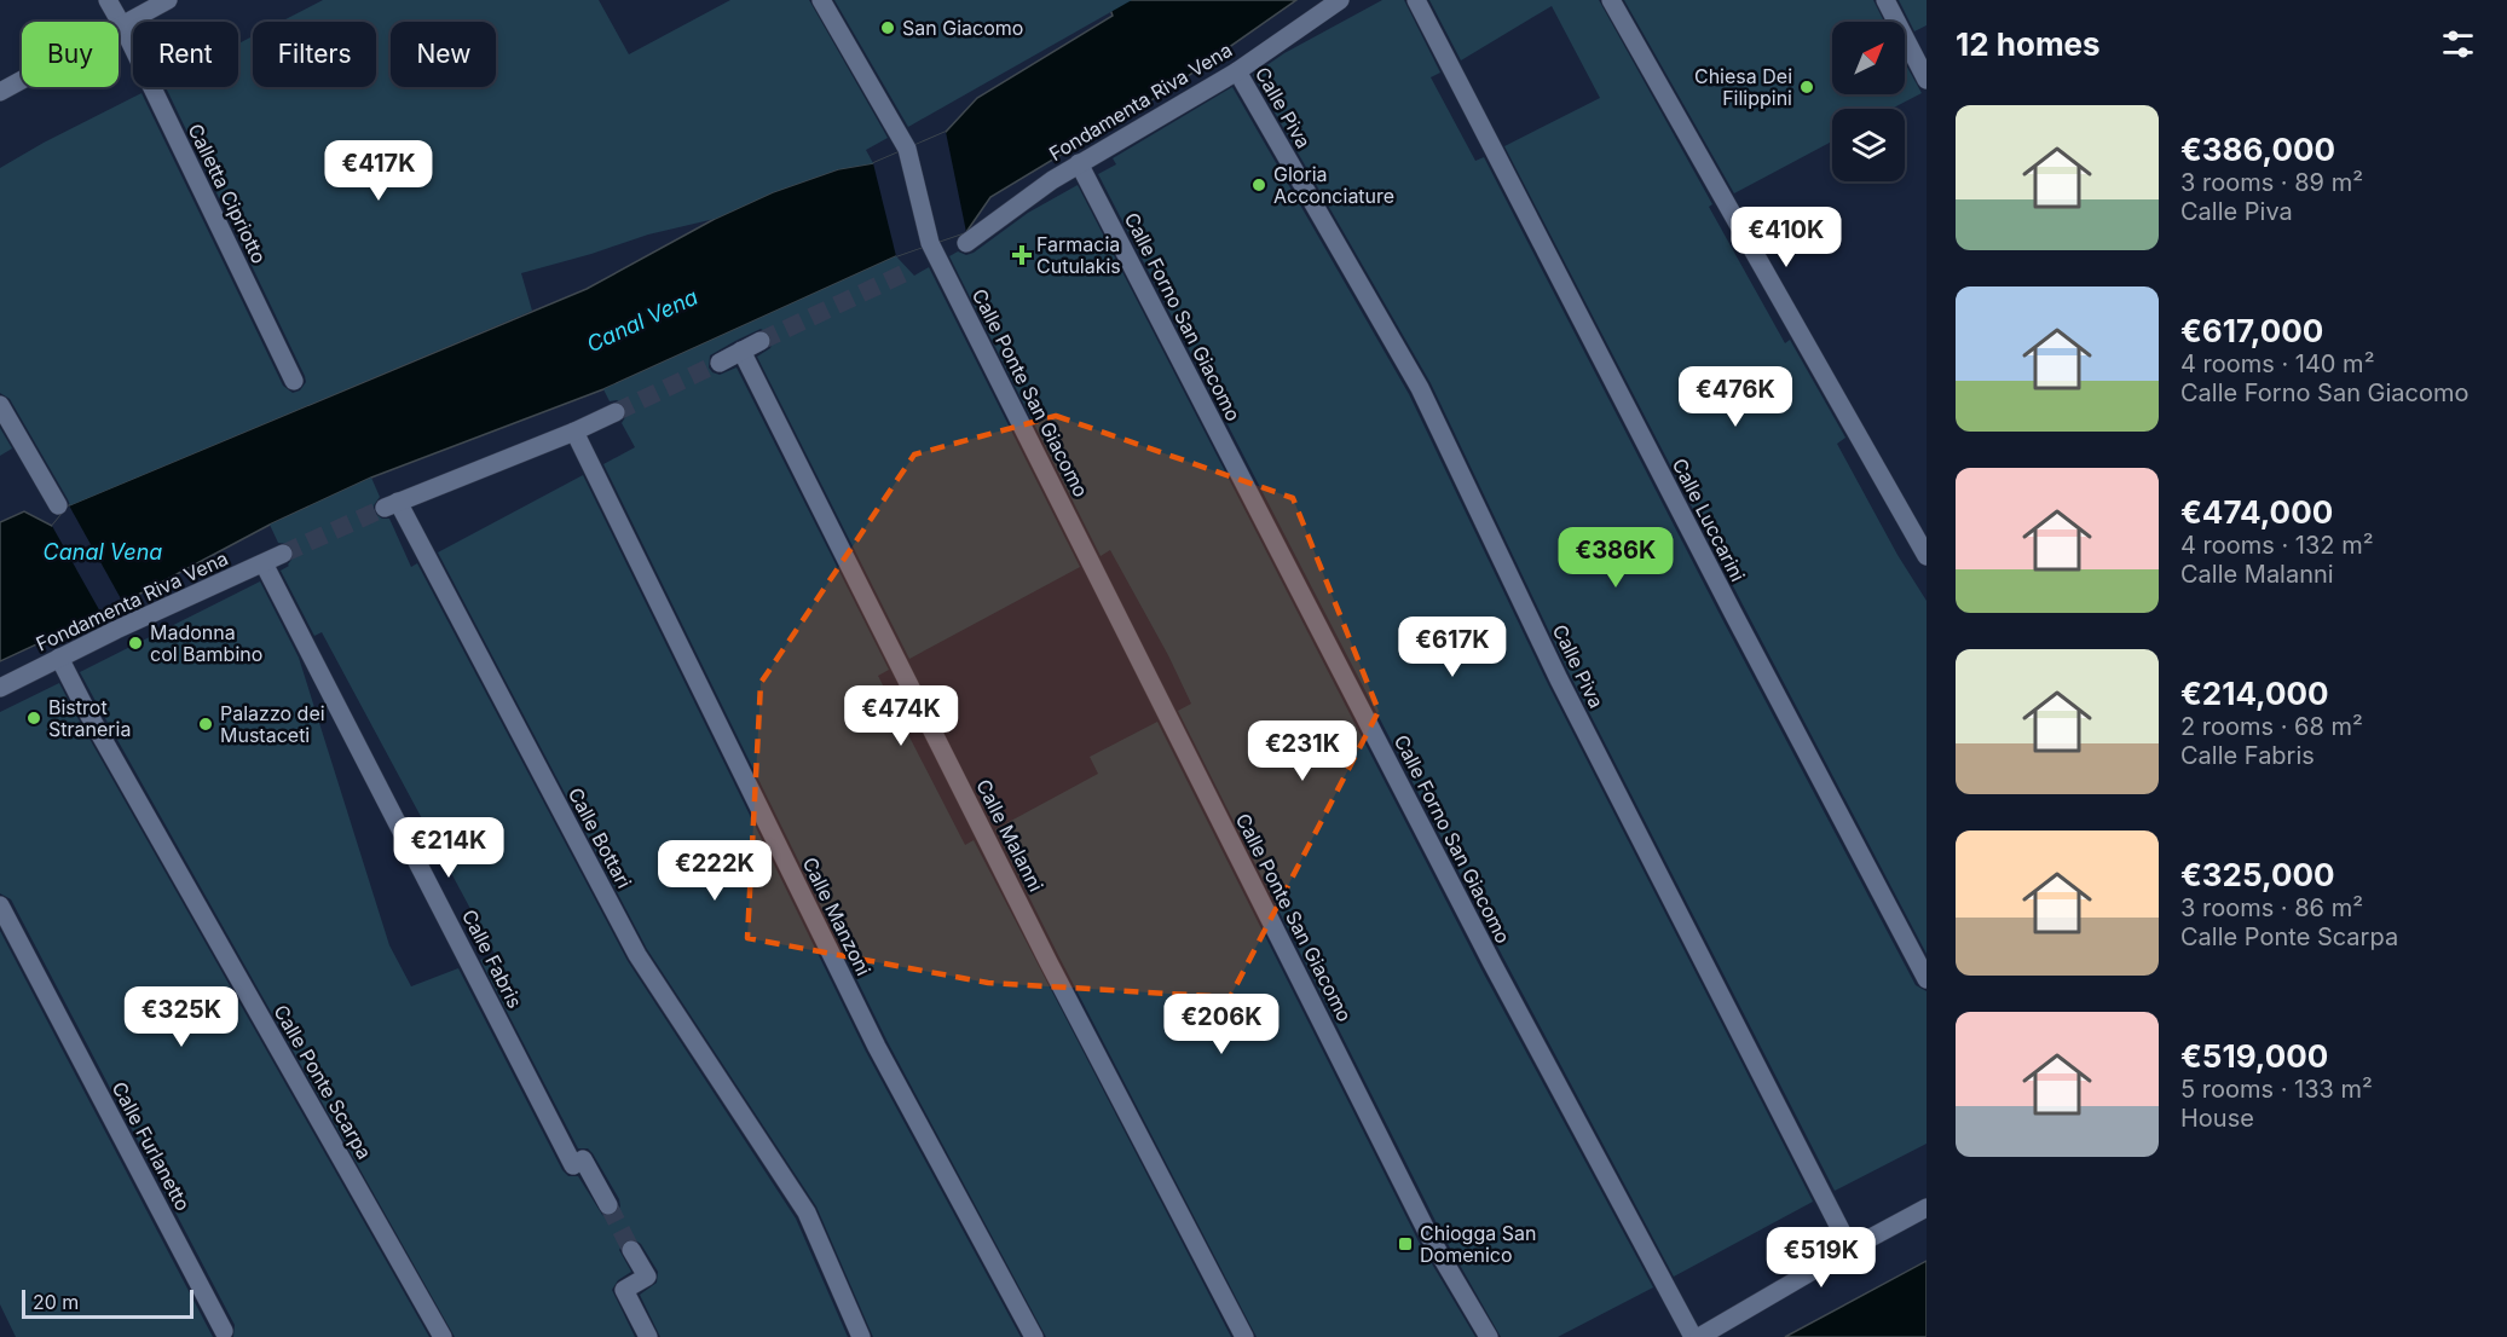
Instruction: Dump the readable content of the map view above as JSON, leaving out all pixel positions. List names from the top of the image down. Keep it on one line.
{"streets":{"street":["Fondamenta Riva Vena","Calle Piva","Calletta Cipriotto","Calle Forno San Giacomo","Calle Ponte San Giacomo","Calle Luccarini","Calle Malanni","Calle Bottari","Calle Manzoni","Calle Fabris","Calle Ponte Scarpa","Calle Furlanetto"]},"crossings":[["Fondamenta Riva Vena","Calle Piva"],["Fondamenta Riva Vena","Calle Forno San Giacomo"],["Fondamenta Riva Vena","Calle Fabris"],["Fondamenta Riva Vena","Calle Ponte Scarpa"],["Calle Bottari","Calle Manzoni"]],"water":["Canal Vena"],"places":{"other":["San Giacomo","Chiesa Dei Filippini","Gloria Acconciature","Madonna col Bambino","Bistrot Straneria","Palazzo dei Mustaceti"],"health":["Farmacia Cutulakis"],"transit":["Chiogga San Domenico"]},"scale_bar":"20 m","north":"top right","page":{"heading":"12 homes","chip":["Buy","Rent","Filters","New"],"list":[{"name":"€386,000","note":"3 rooms · 89 m² · Calle Piva"},{"name":"€617,000","note":"4 rooms · 140 m² · Calle Forno San Giacomo"},{"name":"€474,000","note":"4 rooms · 132 m² · Calle Malanni"},{"name":"€214,000","note":"2 rooms · 68 m² · Calle Fabris"},{"name":"€325,000","note":"3 rooms · 86 m² · Calle Ponte Scarpa"},{"name":"€519,000","note":"5 rooms · 133 m² · House"}],"price":["€417K","€410K","€476K","€386K","€617K","€474K","€231K","€214K","€222K","€325K","€206K","€519K"],"scale":"20 m"}}
